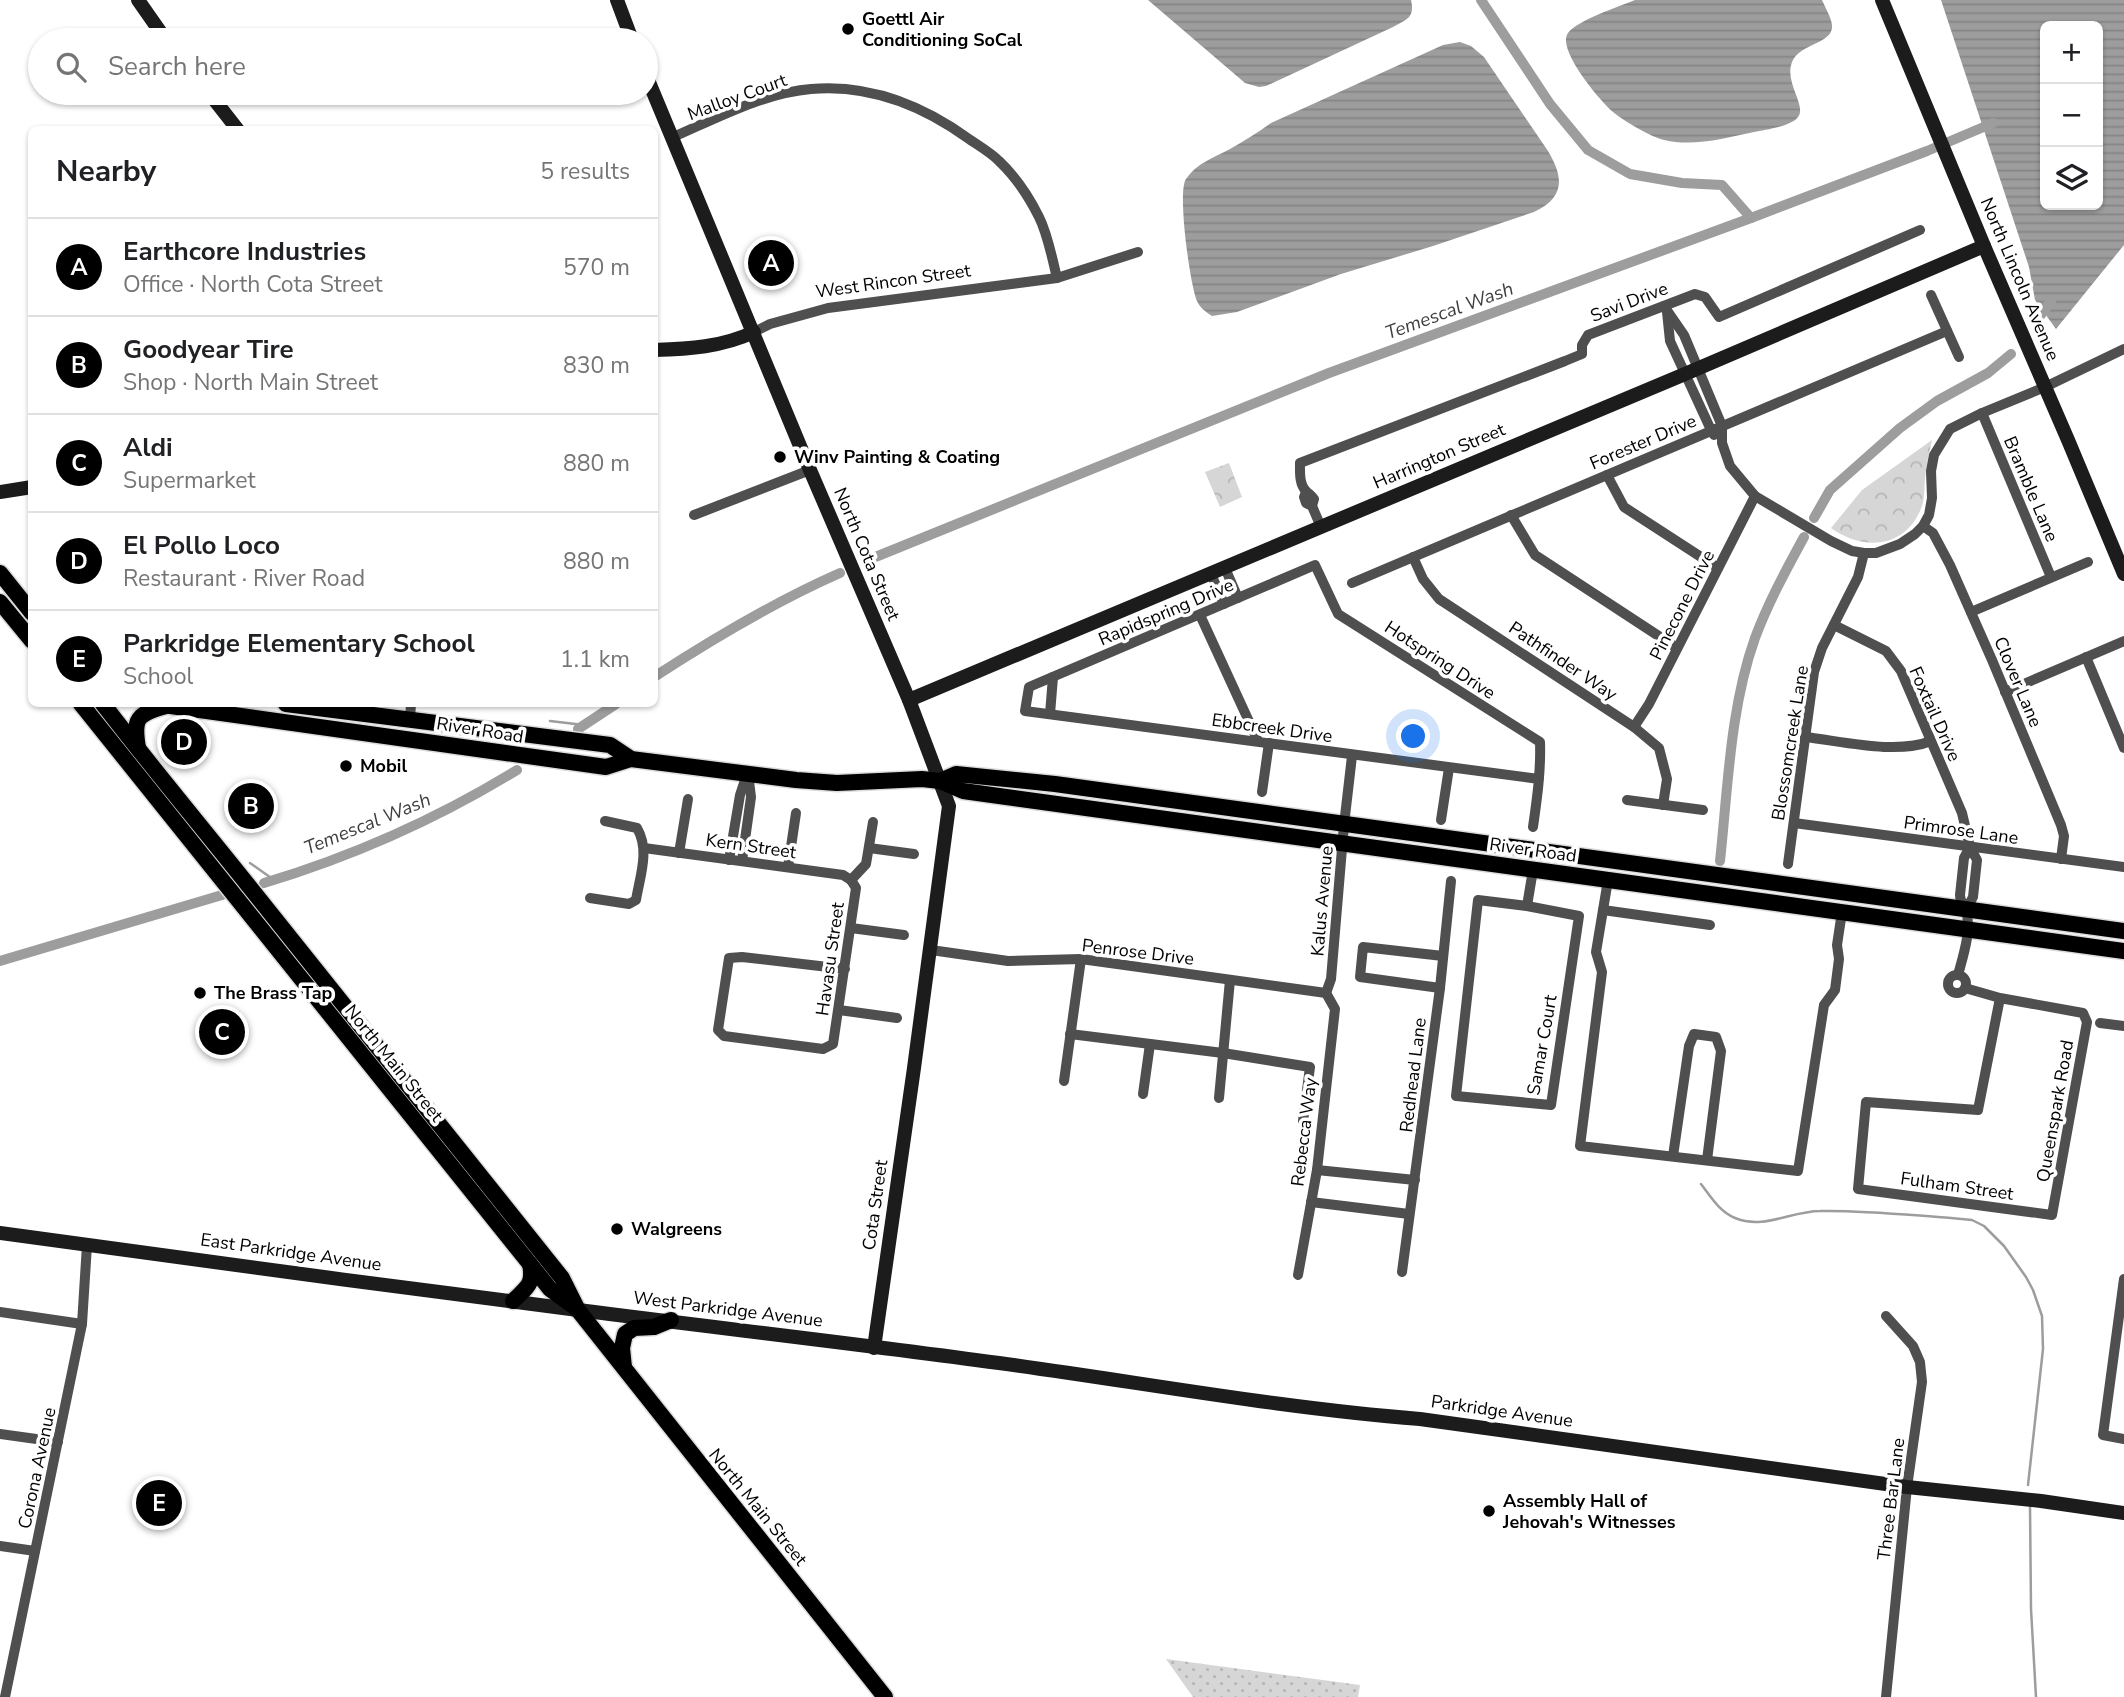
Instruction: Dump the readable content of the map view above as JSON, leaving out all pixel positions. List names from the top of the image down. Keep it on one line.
{"streets":{"main road":["River Road","North Main Street"],"street":["Malloy Court","North Lincoln Avenue","West Rincon Street","Savi Drive","Forester Drive","Harrington Street","Bramble Lane","North Cota Street","Pinecone Drive","Rapidspring Drive","Hotspring Drive","Pathfinder Way","Clover Lane","Foxtail Drive","Ebbcreek Drive","Blossomcreek Lane","Primrose Lane","Kern Street","Kalus Avenue","Penrose Drive","Havasu Street","Samar Court","Redhead Lane","Queenspark Road","Rebecca Way","Fulham Street","Cota Street","East Parkridge Avenue","West Parkridge Avenue","Parkridge Avenue","Corona Avenue","Three Bar Lane"]},"crossings":[["Malloy Court","West Rincon Street"],["Malloy Court","North Cota Street"],["North Lincoln Avenue","Harrington Street"],["West Rincon Street","North Cota Street"],["Savi Drive","Harrington Street"],["Forester Drive","Pathfinder Way"],["Harrington Street","North Cota Street"],["North Cota Street","River Road"],["North Cota Street","Penrose Drive"],["North Cota Street","Cota Street"],["Pinecone Drive","Pathfinder Way"],["Rapidspring Drive","Hotspring Drive"],["Rapidspring Drive","Ebbcreek Drive"],["Hotspring Drive","Ebbcreek Drive"],["Clover Lane","Primrose Lane"],["Foxtail Drive","River Road"],["Foxtail Drive","Blossomcreek Lane"],["Foxtail Drive","Primrose Lane"],["Ebbcreek Drive","Kalus Avenue"],["River Road","Kalus Avenue"],["Blossomcreek Lane","Primrose Lane"],["Kern Street","Havasu Street"],["Kalus Avenue","Penrose Drive"],["Kalus Avenue","Rebecca Way"],["Penrose Drive","Rebecca Way"],["North Main Street","East Parkridge Avenue"],["North Main Street","West Parkridge Avenue"],["Queenspark Road","Fulham Street"],["Cota Street","West Parkridge Avenue"],["Cota Street","Parkridge Avenue"],["East Parkridge Avenue","West Parkridge Avenue"],["East Parkridge Avenue","Corona Avenue"],["West Parkridge Avenue","Parkridge Avenue"],["Parkridge Avenue","Three Bar Lane"]],"water":["Temescal Wash"],"places":["Goettl Air Conditioning SoCal","Winv Painting & Coating","Mobil","The Brass Tap","Walgreens","Assembly Hall of Jehovah's Witnesses"],"page":{"map_buttons":["+","−"],"search":"Search here","heading":["Nearby","5 results"],"list":[{"mark":"A","name":"Earthcore Industries","note":"Office · North Cota Street","value":"570 m"},{"mark":"B","name":"Goodyear Tire","note":"Shop · North Main Street","value":"830 m"},{"mark":"C","name":"Aldi","note":"Supermarket","value":"880 m"},{"mark":"D","name":"El Pollo Loco","note":"Restaurant · River Road","value":"880 m"},{"mark":"E","name":"Parkridge Elementary School","note":"School","value":"1.1 km"}],"pins":["A","D","B","C","E"]}}
